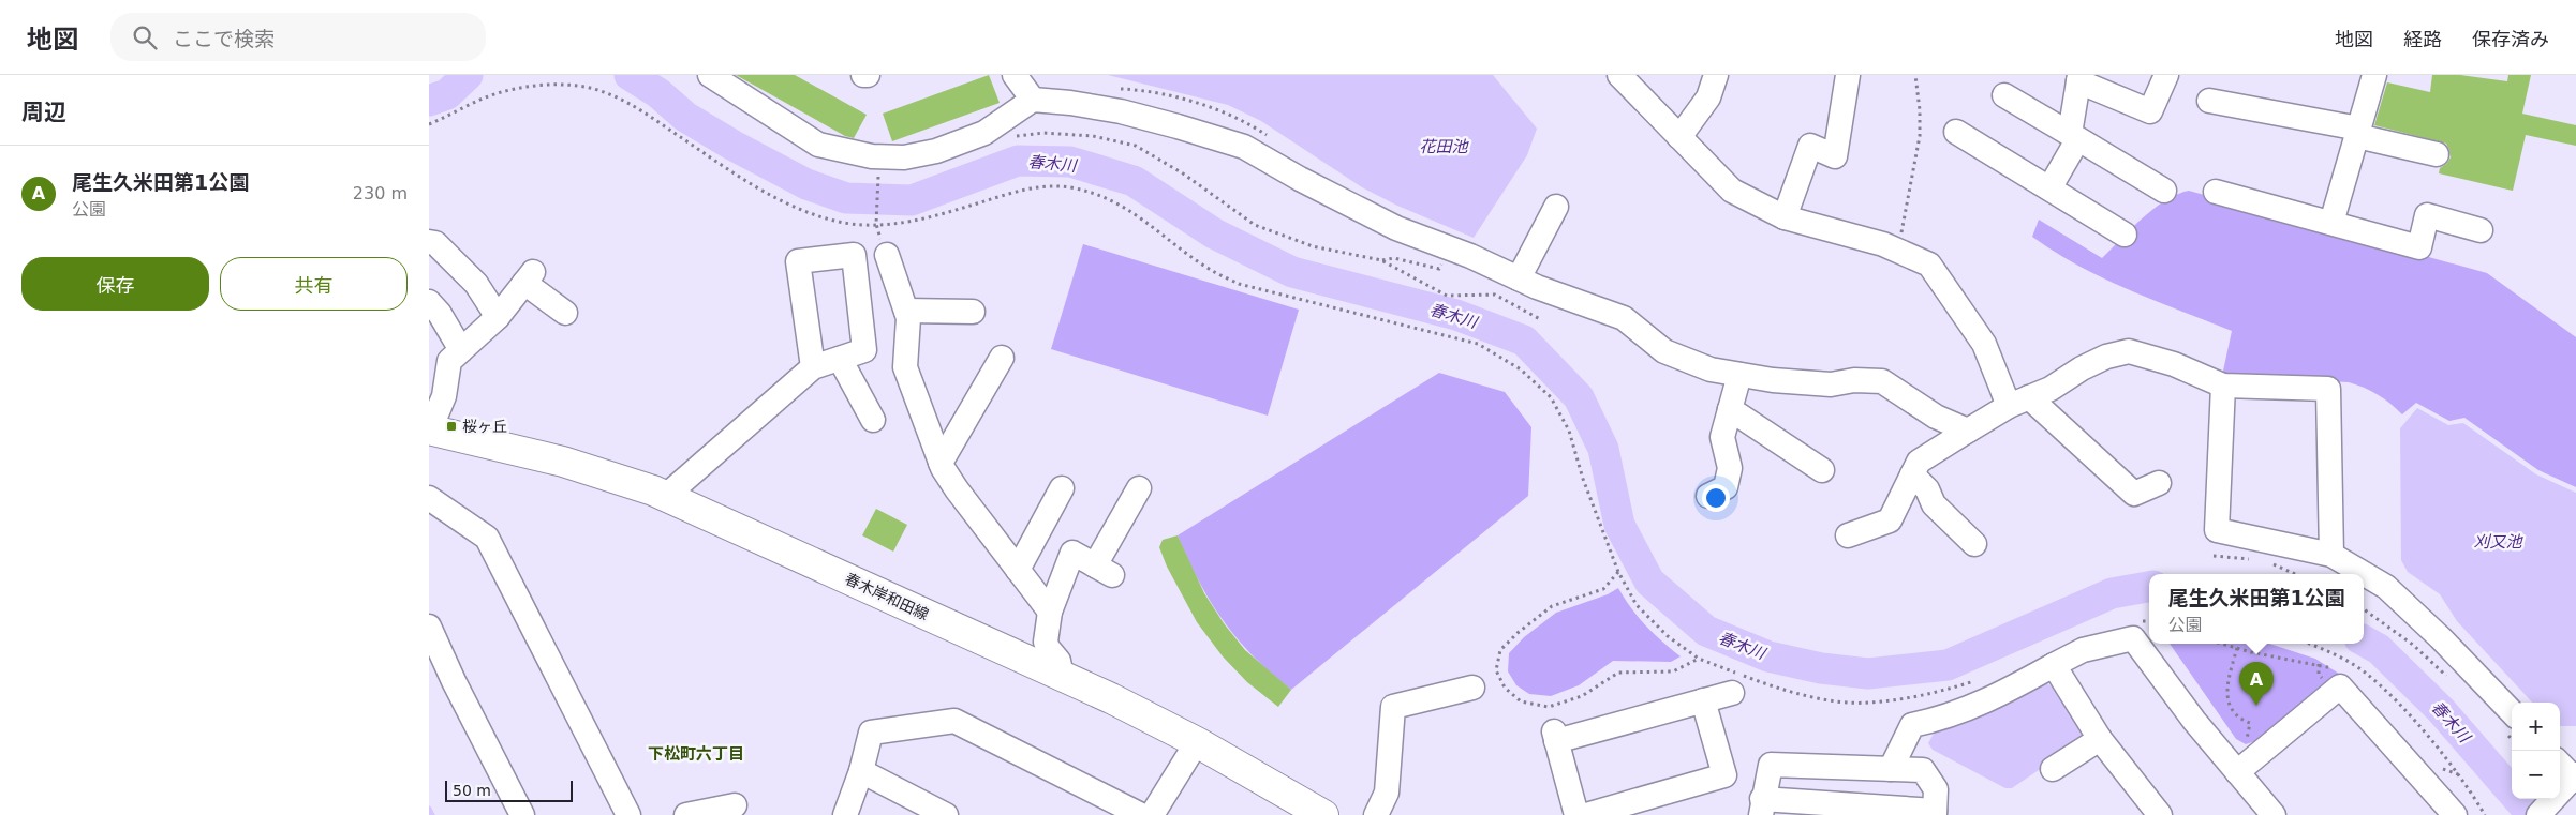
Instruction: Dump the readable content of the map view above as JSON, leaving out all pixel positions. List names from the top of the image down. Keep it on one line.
{"streets":{"main road":["春木岸和田線"]},"districts":["下松町六丁目"],"water":["花田池","春木川","刈又池"],"places":{"transit":["桜ヶ丘"]},"scale_bar":"50 m","page":{"header":"地図","search":"ここで検索","nav":["地図","経路","保存済み"],"heading":"周辺","list":[{"mark":"A","name":"尾生久米田第1公園","note":"公園","value":"230 m"}],"buttons":["保存","共有"],"popup":["尾生久米田第1公園","公園"],"pins":"A","map_buttons":["+","−"],"scale":"50 m"}}
